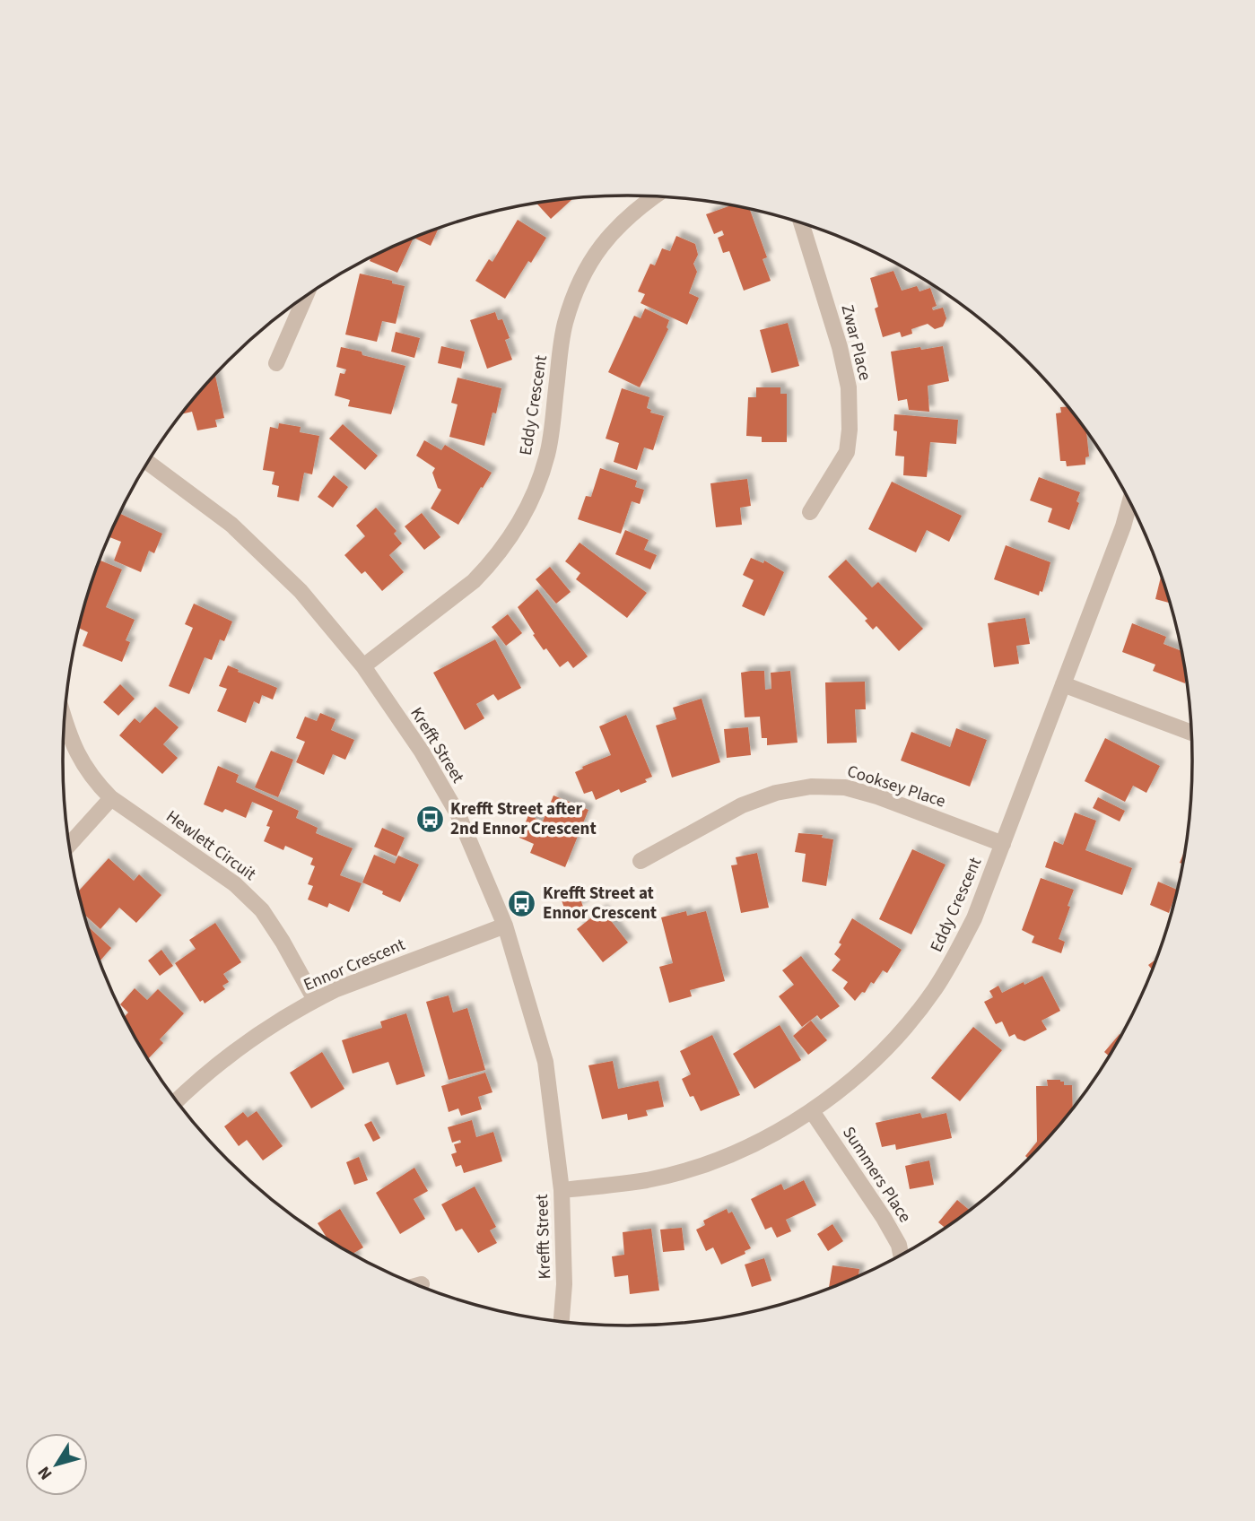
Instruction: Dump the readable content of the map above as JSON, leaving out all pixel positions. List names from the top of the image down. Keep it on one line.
{"streets":{"street":["Zwar Place","Eddy Crescent","Krefft Street","Cooksey Place","Hewlett Circuit","Ennor Crescent","Summers Place"]},"crossings":[["Eddy Crescent","Krefft Street"],["Eddy Crescent","Cooksey Place"],["Eddy Crescent","Summers Place"],["Krefft Street","Ennor Crescent"],["Hewlett Circuit","Ennor Crescent"]],"places":{"bus stop":["Krefft Street after 2nd Ennor Crescent","Krefft Street at Ennor Crescent"]},"north":"bottom left"}
